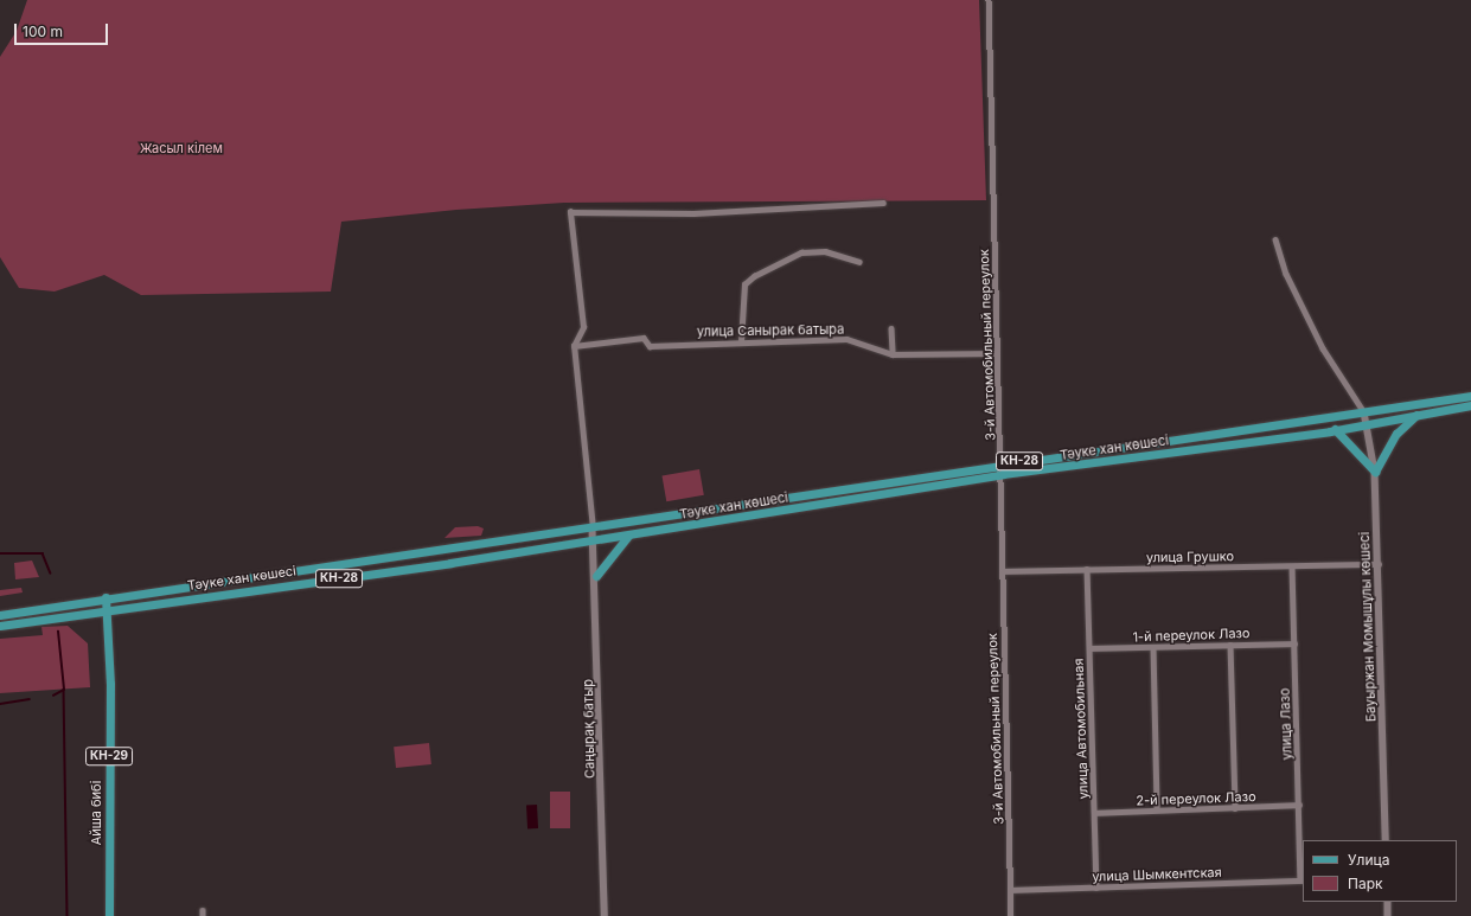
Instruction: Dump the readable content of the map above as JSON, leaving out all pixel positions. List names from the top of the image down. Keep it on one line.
{"streets":{"main road":["Тәуке хан көшесі","КН-28","КН-29","Айша бибі"],"street":["улица Санырак батыра","3-й Автомобильный переулок","улица Грушко","Бауыржан Момышұлы көшесі","1-й переулок Лазо","улица Лазо","Саңырақ батыр","улица Автомобильная","2-й переулок Лазо","улица Шымкентская"]},"crossings":[["улица Санырак батыра","3-й Автомобильный переулок"],["3-й Автомобильный переулок","Тәуке хан көшесі"],["3-й Автомобильный переулок","улица Грушко"],["3-й Автомобильный переулок","улица Шымкентская"],["Тәуке хан көшесі","Бауыржан Момышұлы көшесі"],["Тәуке хан көшесі","Саңырақ батыр"],["Тәуке хан көшесі","Айша бибі"],["улица Грушко","Бауыржан Момышұлы көшесі"],["улица Грушко","улица Лазо"],["улица Грушко","улица Автомобильная"],["1-й переулок Лазо","улица Лазо"],["1-й переулок Лазо","улица Автомобильная"],["улица Лазо","2-й переулок Лазо"],["улица Лазо","улица Шымкентская"],["улица Автомобильная","2-й переулок Лазо"],["улица Автомобильная","улица Шымкентская"]],"parks":["Жасыл кілем"],"legend":["Улица","Парк"],"scale_bar":"100 m"}
